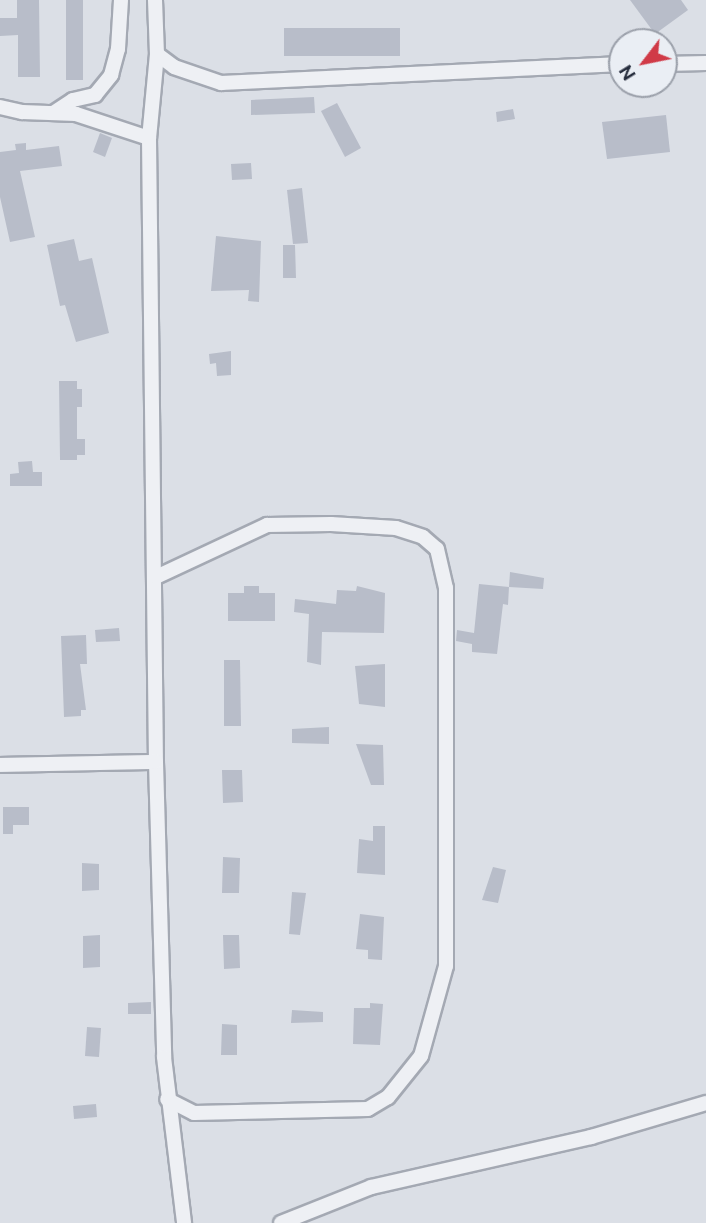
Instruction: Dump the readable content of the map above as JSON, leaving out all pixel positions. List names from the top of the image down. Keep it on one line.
{"north":"bottom left"}
